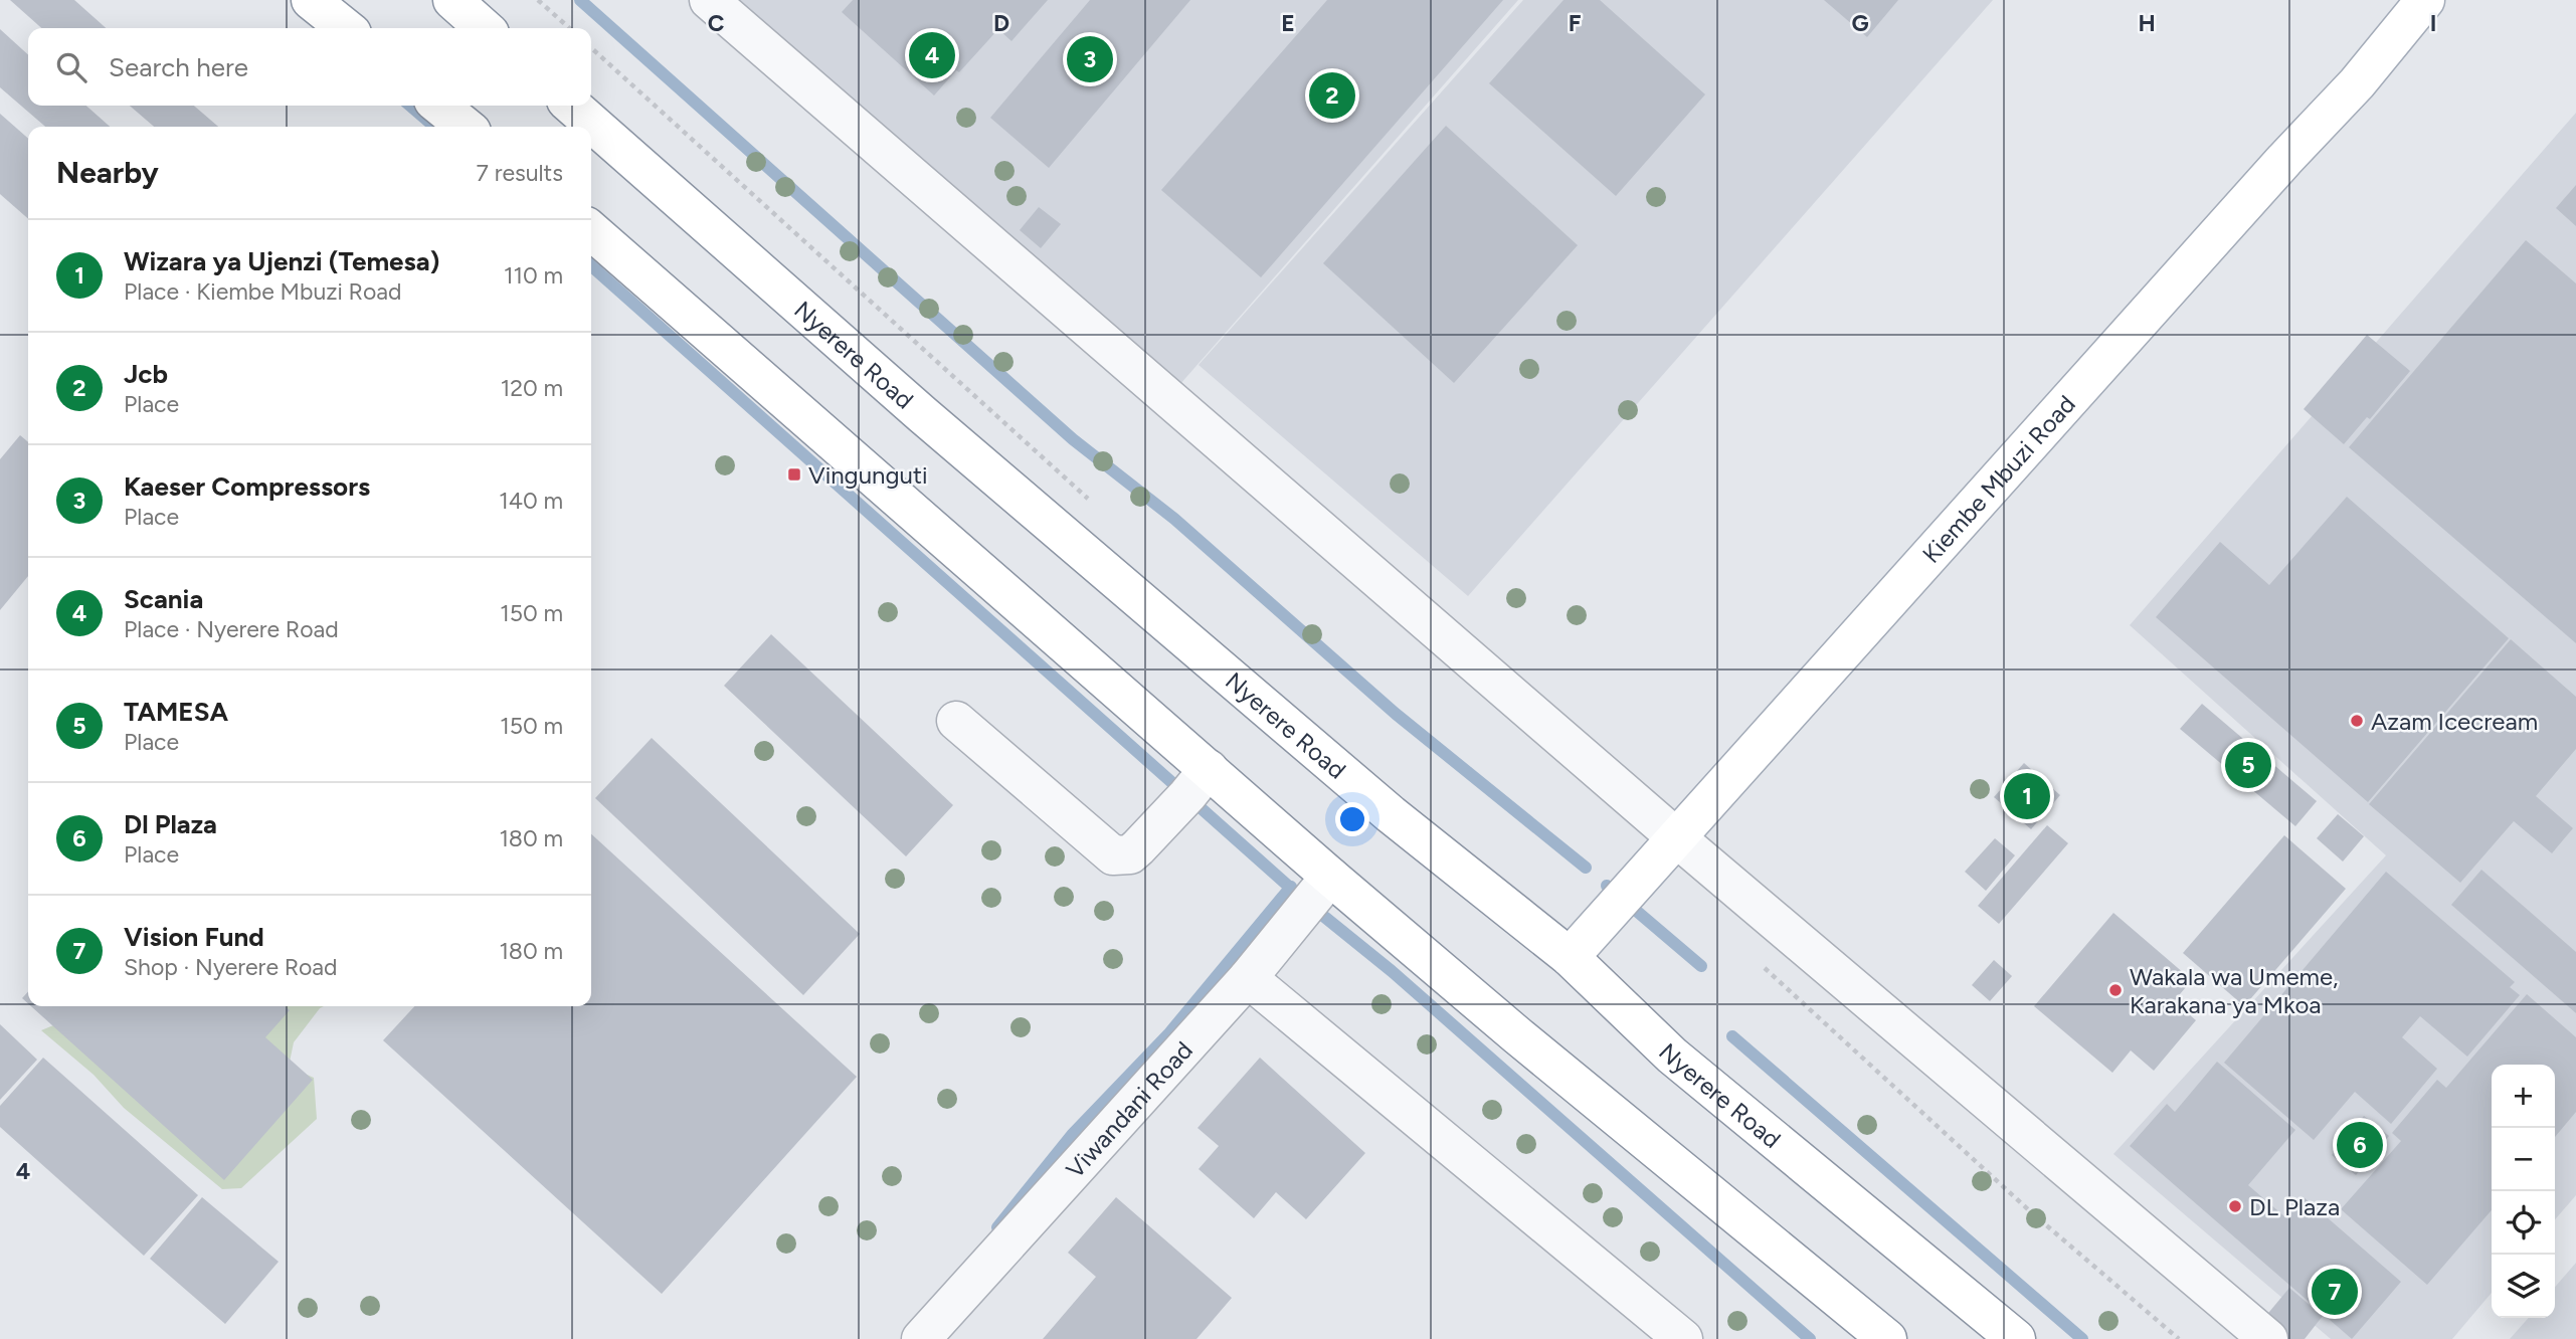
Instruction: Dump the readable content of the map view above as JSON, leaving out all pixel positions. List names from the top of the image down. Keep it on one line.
{"streets":{"main road":["Nyerere Road","Kiembe Mbuzi Road"],"street":["Viwandani Road"]},"crossings":[["Nyerere Road","Kiembe Mbuzi Road"]],"places":{"transit":["Vingunguti"],"other":["Azam Icecream","Wakala wa Umeme, Karakana ya Mkoa","DL Plaza"]},"page":{"pins":["4","3","2","5","1","6","7"],"search":"Search here","heading":["Nearby","7 results"],"list":[{"mark":"1","name":"Wizara ya Ujenzi (Temesa)","note":"Place · Kiembe Mbuzi Road","value":"110 m"},{"mark":"2","name":"Jcb","note":"Place","value":"120 m"},{"mark":"3","name":"Kaeser Compressors","note":"Place","value":"140 m"},{"mark":"4","name":"Scania","note":"Place · Nyerere Road","value":"150 m"},{"mark":"5","name":"TAMESA","note":"Place","value":"150 m"},{"mark":"6","name":"Dl Plaza","note":"Place","value":"180 m"},{"mark":"7","name":"Vision Fund","note":"Shop · Nyerere Road","value":"180 m"}],"map_buttons":["+","−"]},"grid":{"columns":["C","D","E","F","G","H","I"],"rows":["4"]}}
